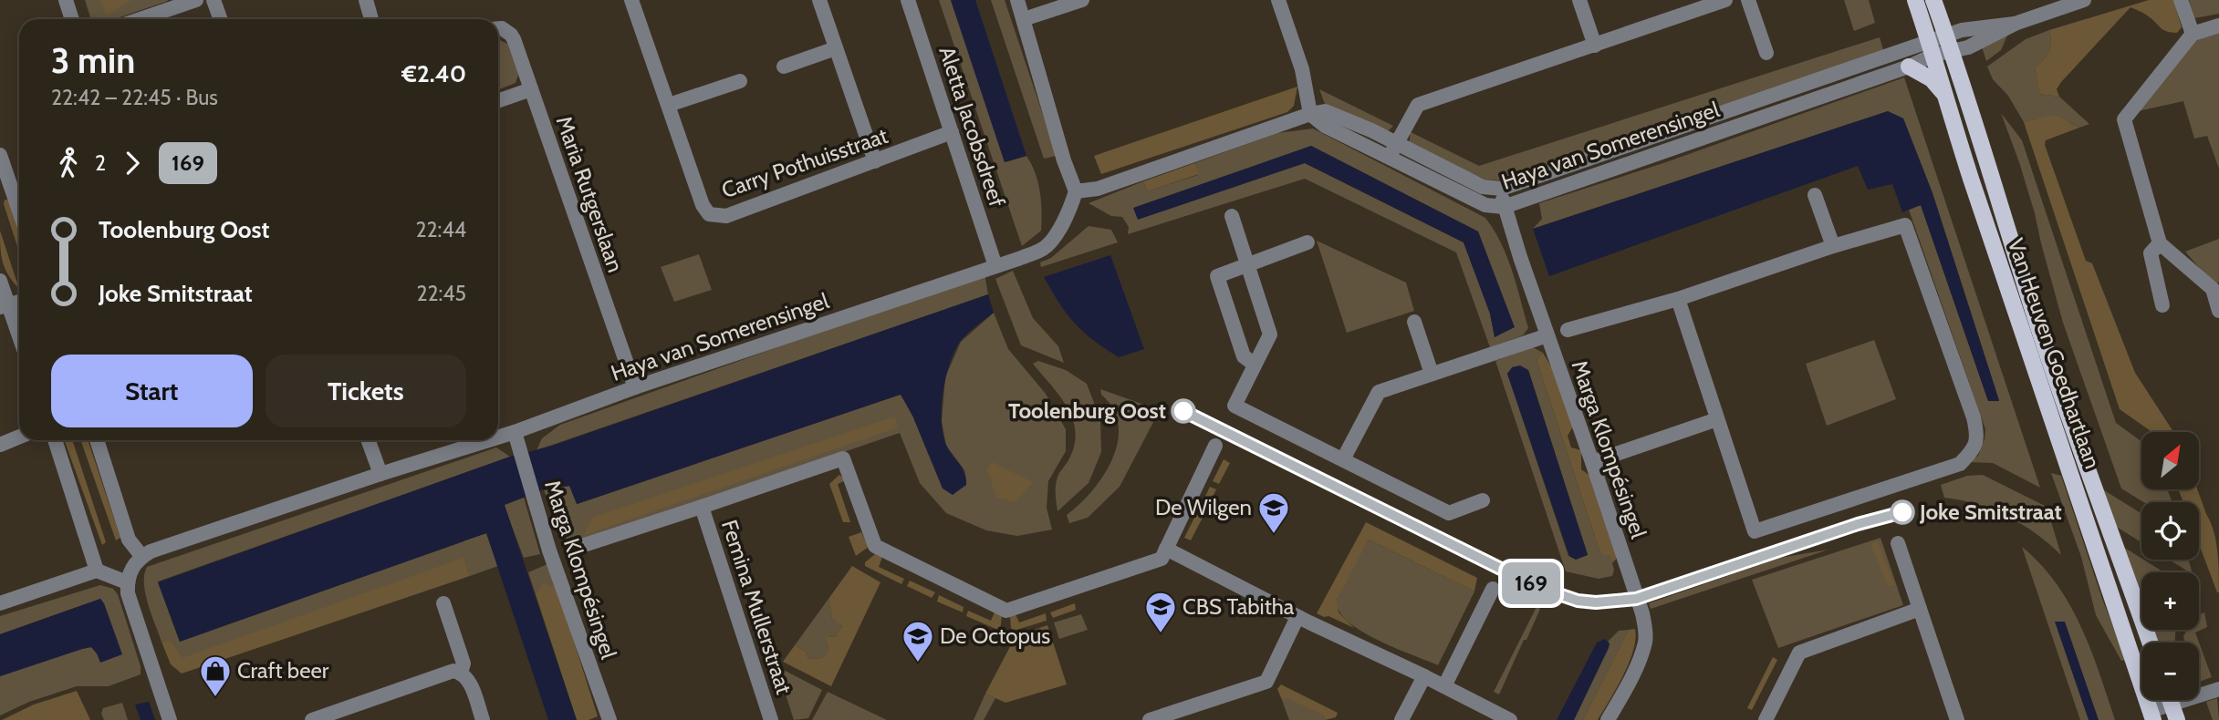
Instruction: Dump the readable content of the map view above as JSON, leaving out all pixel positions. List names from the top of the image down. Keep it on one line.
{"streets":{"main road":["Van Heuven Goedhartlaan"],"street":["Aletta Jacobsdreef","Haya van Somerensingel","Carry Pothuisstraat","Maria Rutgerslaan","Marga Klompésingel","Femina Mullerstraat"]},"crossings":[["Aletta Jacobsdreef","Haya van Somerensingel"],["Aletta Jacobsdreef","Carry Pothuisstraat"],["Haya van Somerensingel","Maria Rutgerslaan"],["Haya van Somerensingel","Van Heuven Goedhartlaan"],["Haya van Somerensingel","Marga Klompésingel"]],"places":{"other":["Toolenburg Oost","Joke Smitstraat"],"school or university":["De Wilgen","CBS Tabitha","De Octopus"],"shop":["Craft beer"]},"lines":["bus line 169"],"north":"top right","page":{"on_map":"169","heading":["3 min","22:42 – 22:45 · Bus","€2.40"],"legs":["2","169"],"list":[{"name":"Toolenburg Oost","value":"22:44"},{"name":"Joke Smitstraat","value":"22:45"}],"buttons":["Start","Tickets"],"map_buttons":["+","−"]}}
